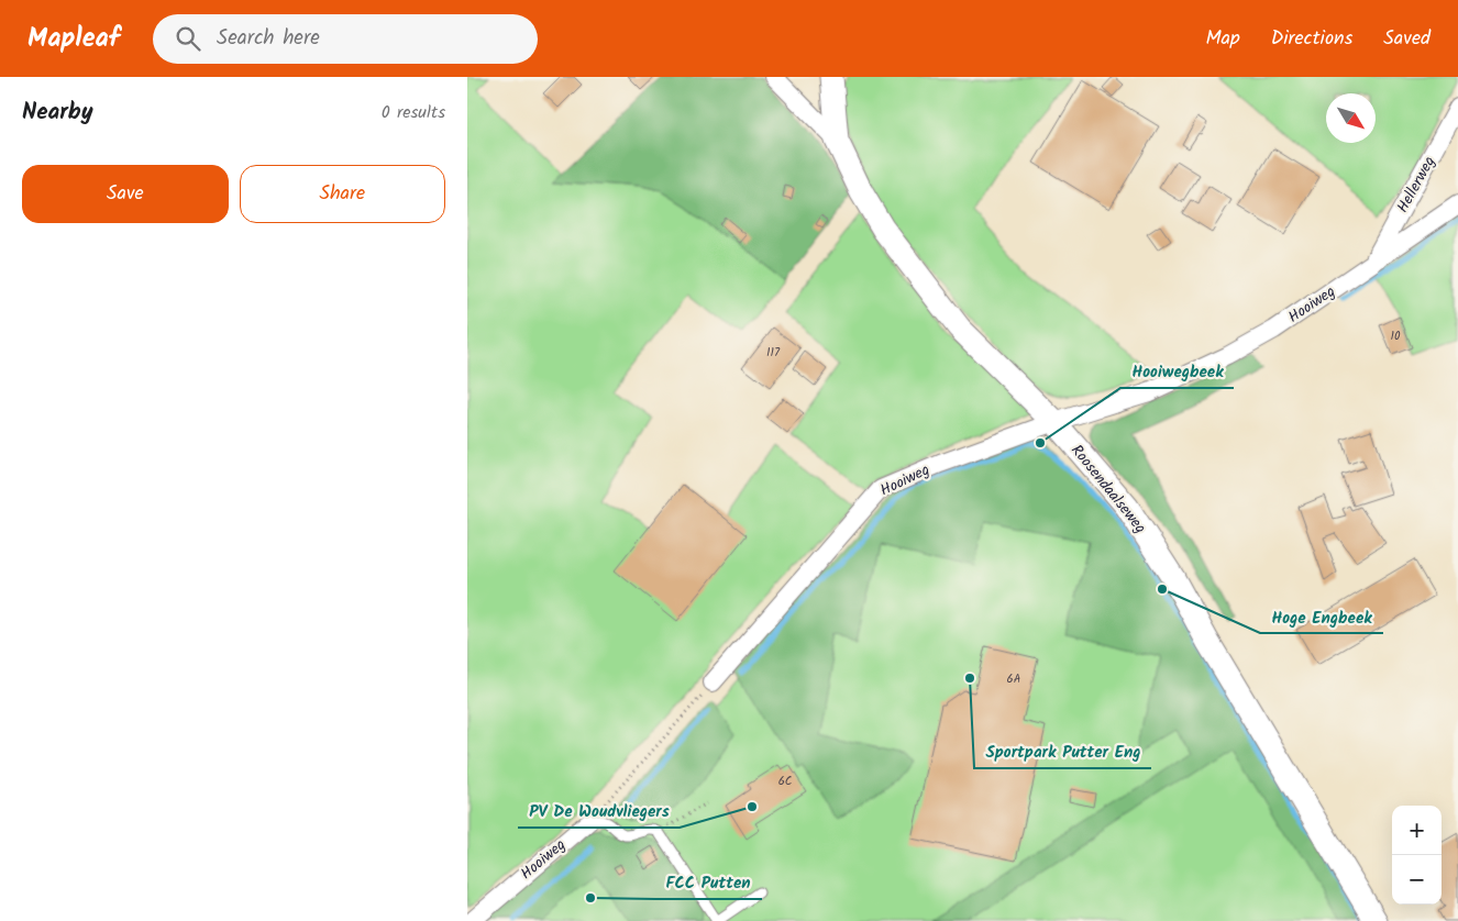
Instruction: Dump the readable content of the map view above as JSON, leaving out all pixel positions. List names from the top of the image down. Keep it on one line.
{"streets":{"street":["Hellerweg","Hooiweg","Roosendaalseweg"]},"crossings":[["Hellerweg","Hooiweg"],["Hooiweg","Roosendaalseweg"]],"places":["Hooiwegbeek","Hoge Engbeek","Sportpark Putter Eng","PV De Woudvliegers","FCC Putten"],"house_numbers":["10","117","6A","6C"],"north":"bottom right","page":{"header":"Mapleaf","search":"Search here","nav":["Map","Directions","Saved"],"heading":["Nearby","0 results"],"buttons":["Save","Share"],"map_buttons":["+","−"]}}
